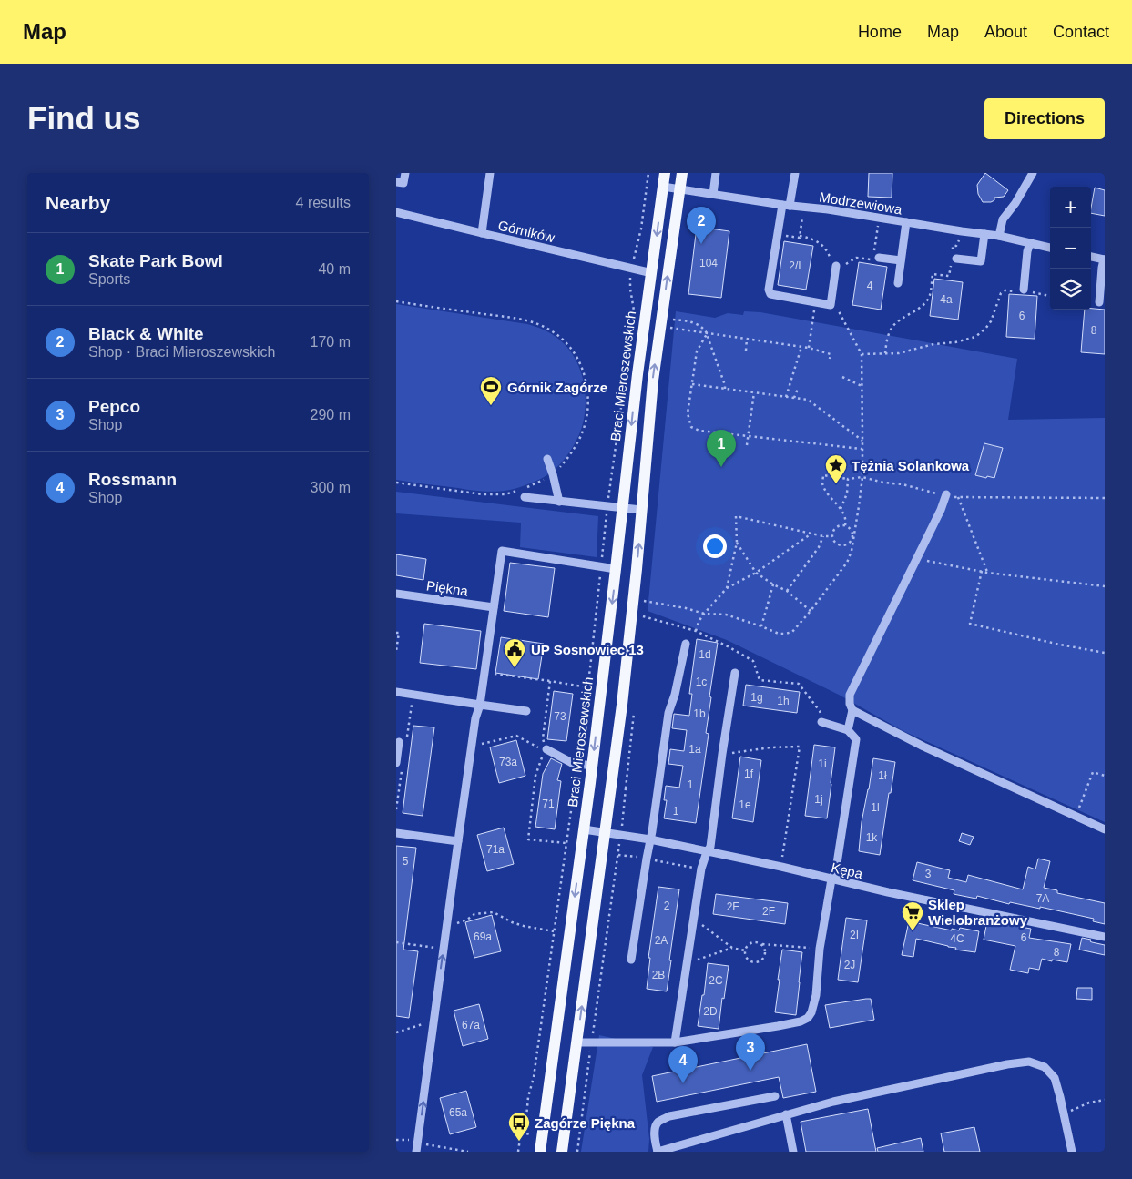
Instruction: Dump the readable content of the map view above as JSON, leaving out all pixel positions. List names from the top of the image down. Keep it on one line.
{"streets":{"main road":["Braci Mieroszewskich"],"street":["Modrzewiowa","Górników","Piękna","Kępa"]},"crossings":[["Modrzewiowa","Braci Mieroszewskich"],["Górników","Braci Mieroszewskich"],["Braci Mieroszewskich","Kępa"]],"places":{"sports":["Górnik Zagórze"],"place":["Tężnia Solankowa"],"public building":["UP Sosnowiec 13"],"supermarket":["Sklep Wielobranżowy"],"bus stop":["Zagórze Piękna"]},"house_numbers":["104","2/I","4","4a","6","8","1d","1c","1g","1h","1b","73","1a","73a","1i","1f","1ł","1","1j","71","1e","1l","1","1k","71a","5","3","7A","2","2E","2F","2I","69a","6","4C","2A","8","2J","2B","2C","2D","67a","65a"],"page":{"header":"Map","nav":["Home","Map","About","Contact"],"buttons":"Directions","title":"Find us","heading":["Nearby","4 results"],"map_buttons":["+","−"],"pins":["2","1","3","4"],"list":[{"mark":"1","name":"Skate Park Bowl","note":"Sports","value":"40 m"},{"mark":"2","name":"Black & White","note":"Shop · Braci Mieroszewskich","value":"170 m"},{"mark":"3","name":"Pepco","note":"Shop","value":"290 m"},{"mark":"4","name":"Rossmann","note":"Shop","value":"300 m"}]}}
